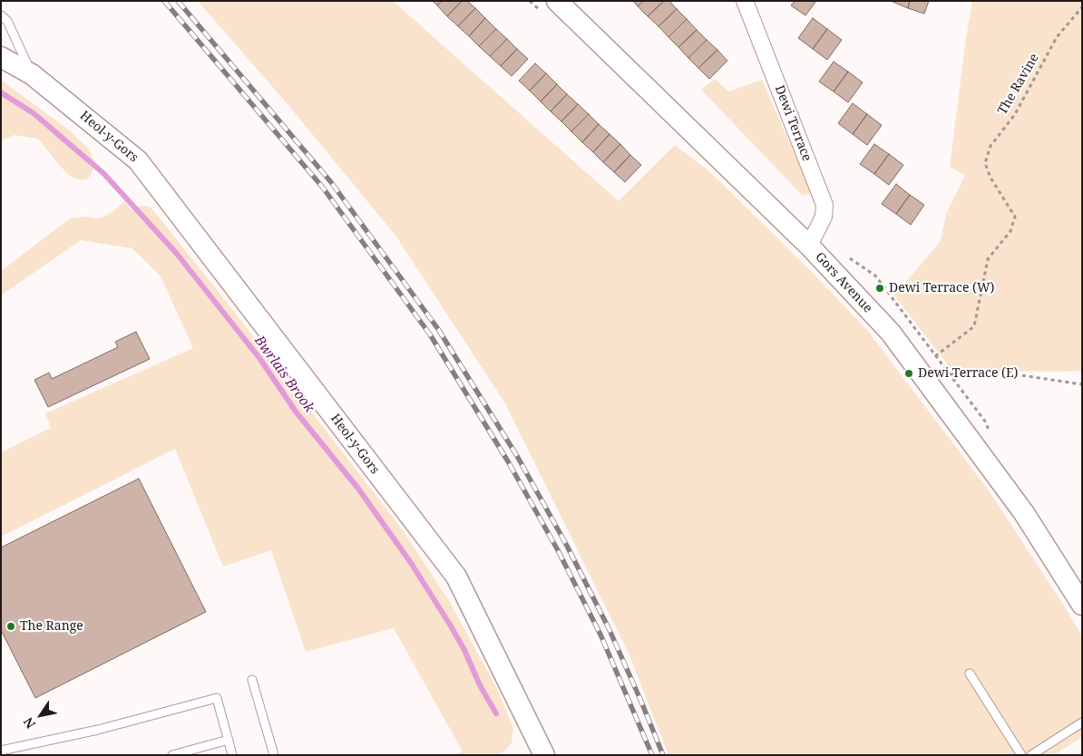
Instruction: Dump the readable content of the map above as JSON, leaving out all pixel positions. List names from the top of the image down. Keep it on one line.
{"streets":{"street":["Dewi Terrace","Heol-y-Gors","Gors Avenue"],"path":["The Ravine"]},"crossings":[["Dewi Terrace","Gors Avenue"]],"water":["Bwrlais Brook"],"places":["Dewi Terrace (W)","Dewi Terrace (E)","The Range"],"north":"bottom left"}
